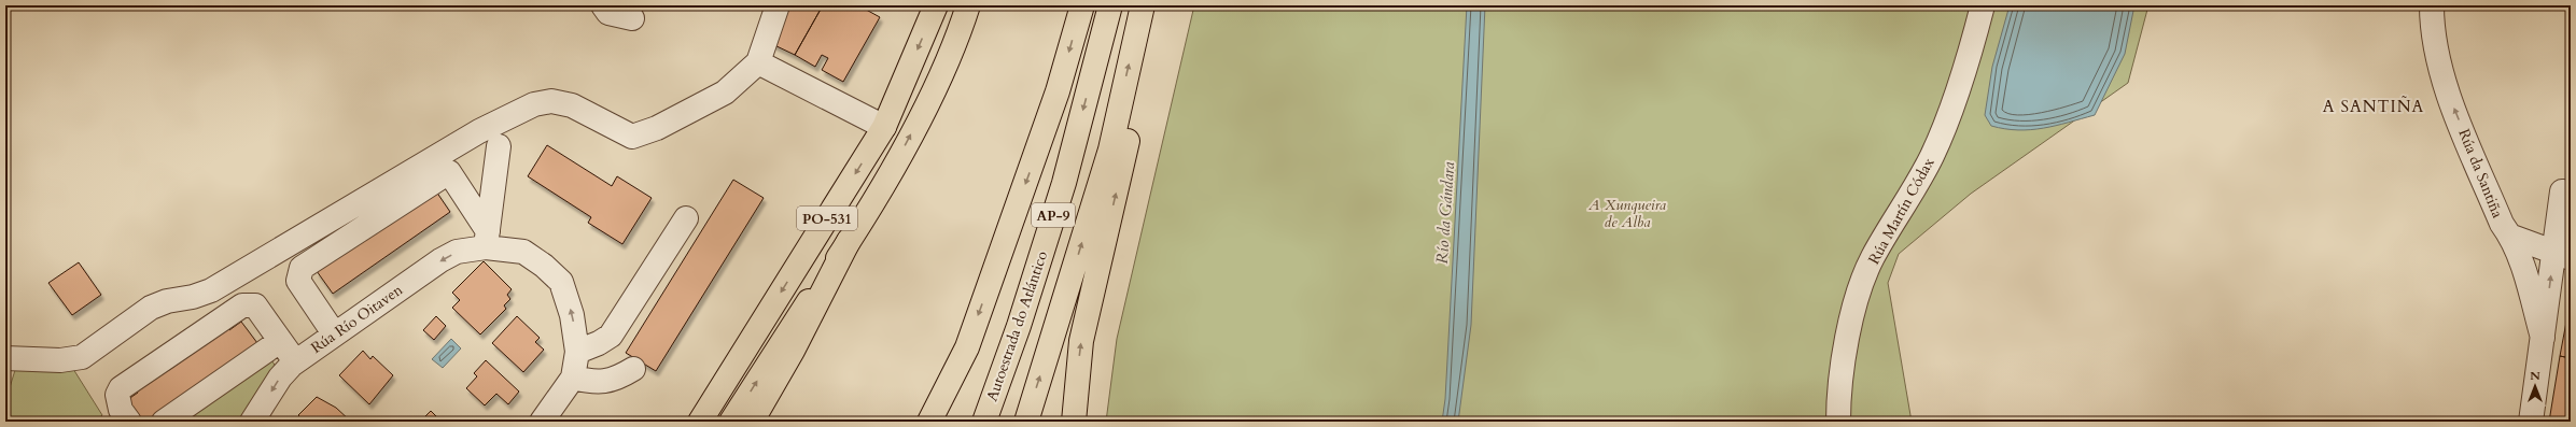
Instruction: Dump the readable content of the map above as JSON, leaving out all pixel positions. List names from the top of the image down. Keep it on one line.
{"streets":{"main road":["AP-9","PO-531","Autoestrada do Atlántico"],"street":["Rúa da Santiña","Rúa Martín Códax","Rúa Río Oitaven"]},"districts":["A SANTIÑA"],"water":["Río da Gándara"],"parks":["A Xunqueira de Alba"],"north":"top"}
